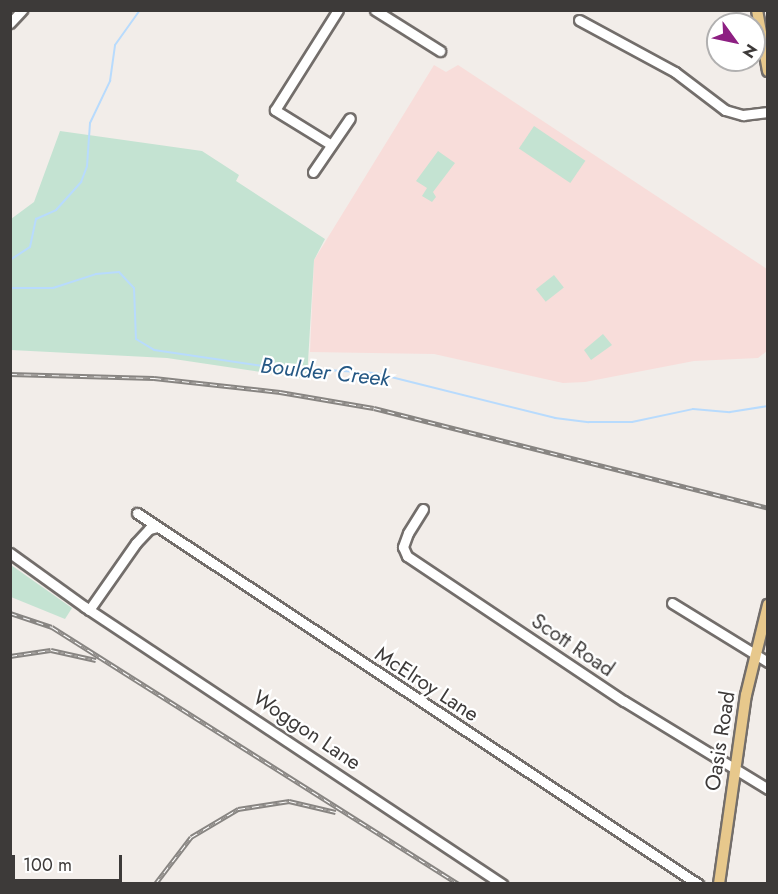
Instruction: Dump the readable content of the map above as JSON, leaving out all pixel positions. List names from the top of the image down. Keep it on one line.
{"streets":{"main road":["Oasis Road"],"street":["Scott Road","McElroy Lane","Woggon Lane"]},"crossings":[["Scott Road","Oasis Road"]],"water":["Boulder Creek"],"scale_bar":"100 m","north":"bottom right"}
